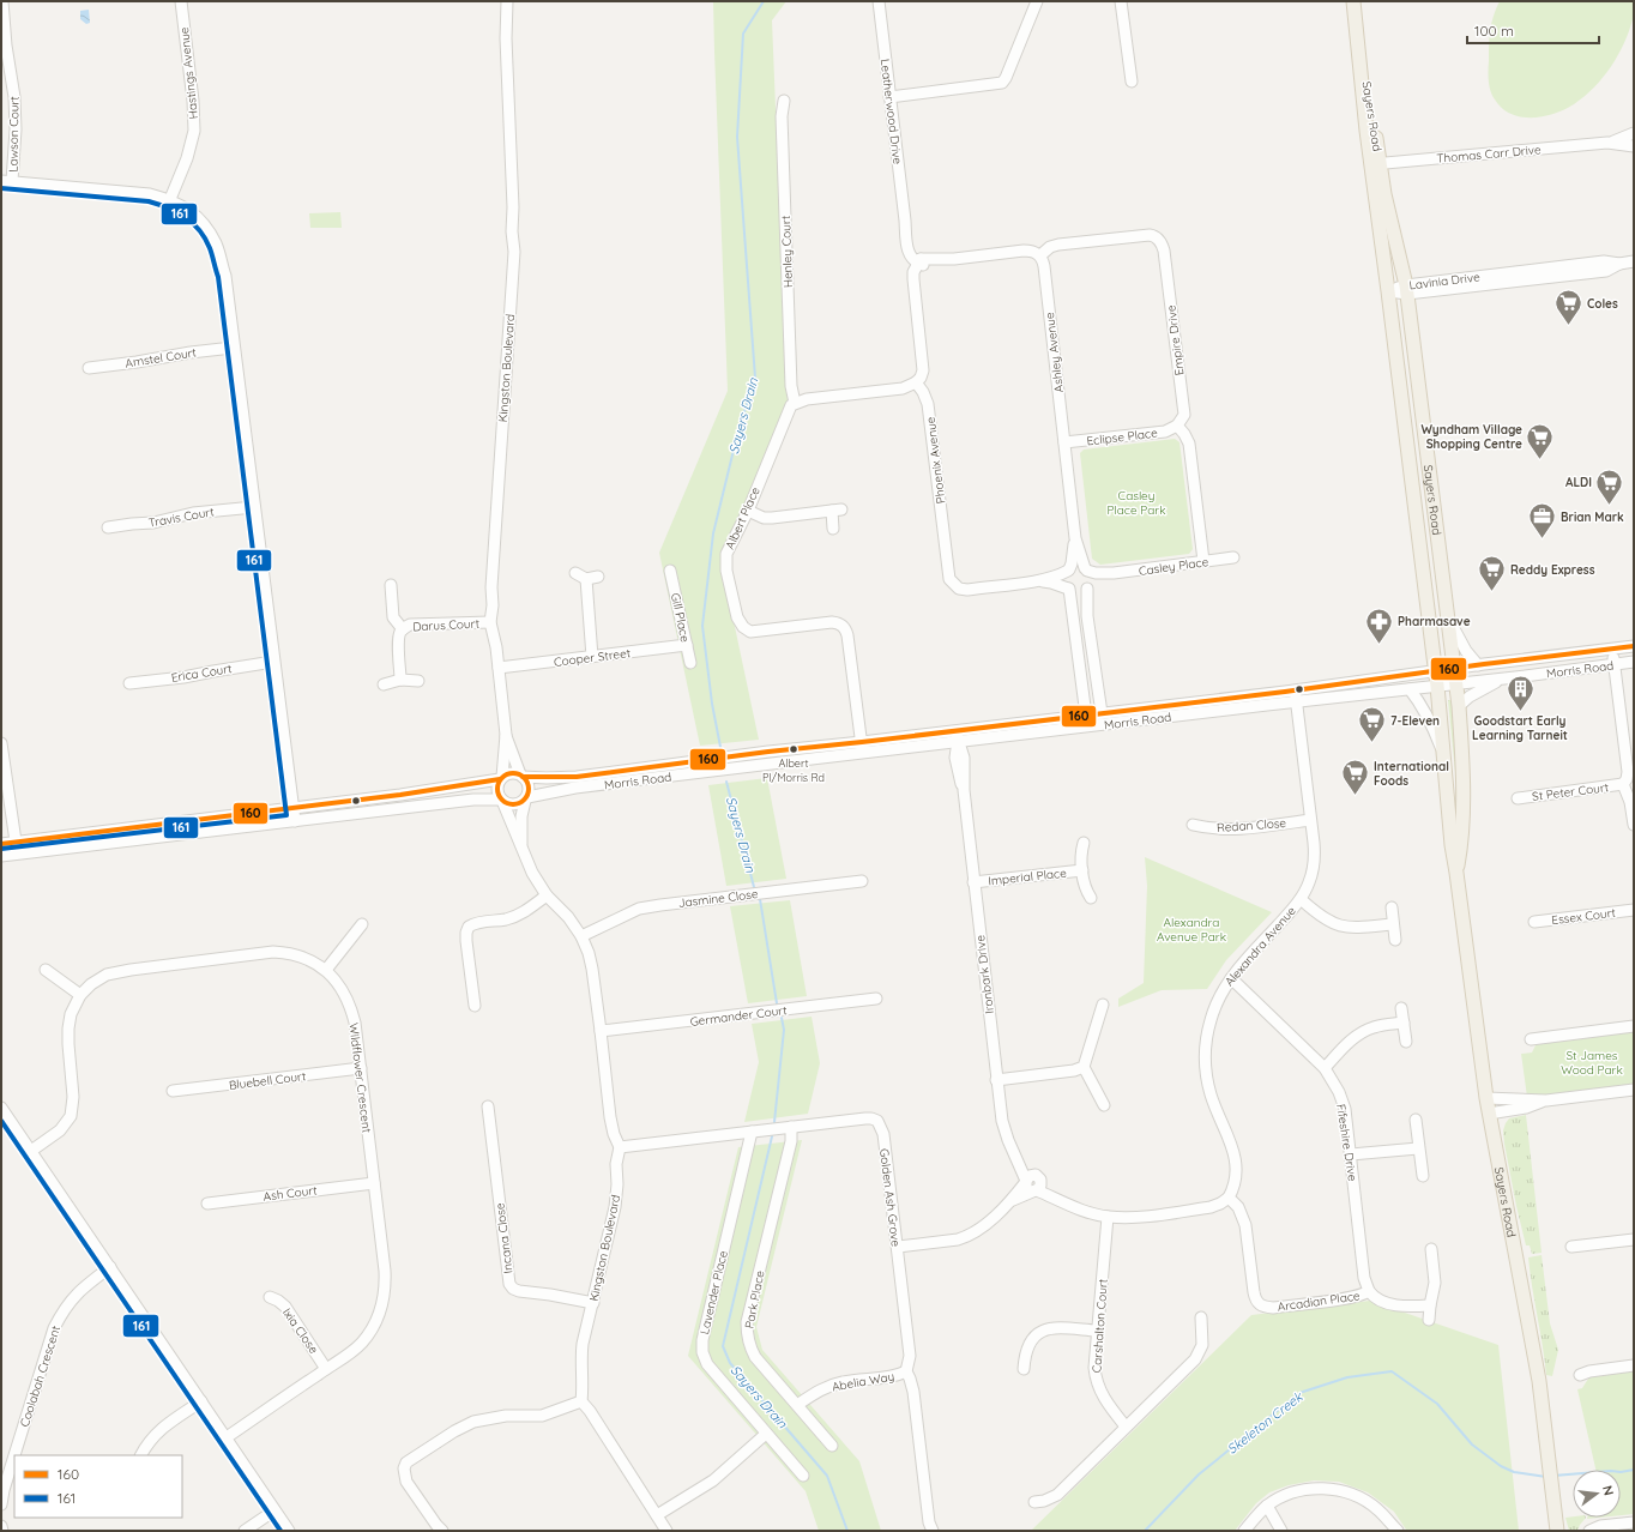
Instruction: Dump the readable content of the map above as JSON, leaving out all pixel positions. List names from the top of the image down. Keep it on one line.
{"streets":{"main road":["Sayers Road"],"street":["Hastings Avenue","Leatherwood Drive","Lawson Court","Thomas Carr Drive","Henley Court","Lavinia Drive","Empire Drive","Ashley Avenue","Amstel Court","Kingston Boulevard","Eclipse Place","Phoenix Avenue","Travis Court","Albert Place","Casley Place","Gill Place","Darus Court","Cooper Street","Morris Road","Erica Court","St Peter Court","Redan Close","Imperial Place","Jasmine Close","Essex Court","Alexandra Avenue","Ironbark Drive","Germander Court","Wildflower Crescent","Bluebell Court","Fifeshire Drive","Ash Court","Golden Ash Grove","Incana Close","Lavender Place","Park Place","Arcadian Place","Carshalton Court","Ixia Close","Coolabah Crescent","Abelia Way"]},"crossings":[["Sayers Road","Thomas Carr Drive"],["Sayers Road","Lavinia Drive"],["Sayers Road","Morris Road"],["Henley Court","Albert Place"],["Empire Drive","Ashley Avenue"],["Empire Drive","Eclipse Place"],["Ashley Avenue","Eclipse Place"],["Ashley Avenue","Phoenix Avenue"],["Ashley Avenue","Casley Place"],["Kingston Boulevard","Darus Court"],["Kingston Boulevard","Cooper Street"],["Kingston Boulevard","Morris Road"],["Kingston Boulevard","Jasmine Close"],["Kingston Boulevard","Germander Court"],["Kingston Boulevard","Golden Ash Grove"],["Kingston Boulevard","Incana Close"],["Phoenix Avenue","Casley Place"],["Albert Place","Morris Road"],["Gill Place","Cooper Street"],["Morris Road","Alexandra Avenue"],["Morris Road","Ironbark Drive"],["Redan Close","Alexandra Avenue"],["Imperial Place","Ironbark Drive"],["Alexandra Avenue","Fifeshire Drive"],["Alexandra Avenue","Arcadian Place"],["Wildflower Crescent","Bluebell Court"],["Wildflower Crescent","Ash Court"],["Wildflower Crescent","Ixia Close"],["Fifeshire Drive","Arcadian Place"],["Golden Ash Grove","Lavender Place"],["Golden Ash Grove","Park Place"],["Golden Ash Grove","Abelia Way"],["Park Place","Abelia Way"]],"water":["Sayers Drain","Skeleton Creek"],"parks":["Casley Place Park","Alexandra Avenue Park","St James Wood Park"],"places":{"supermarket":["Coles","Wyndham Village Shopping Centre","ALDI","Reddy Express","7-Eleven","International Foods"],"office":["Brian Mark"],"pharmacy":["Pharmasave"],"building":["Goodstart Early Learning Tarneit"],"other":["Albert Pl/Morris Rd"]},"lines":["transit line 161","transit line 160"],"legend":["160","161"],"scale_bar":"100 m","north":"right"}
